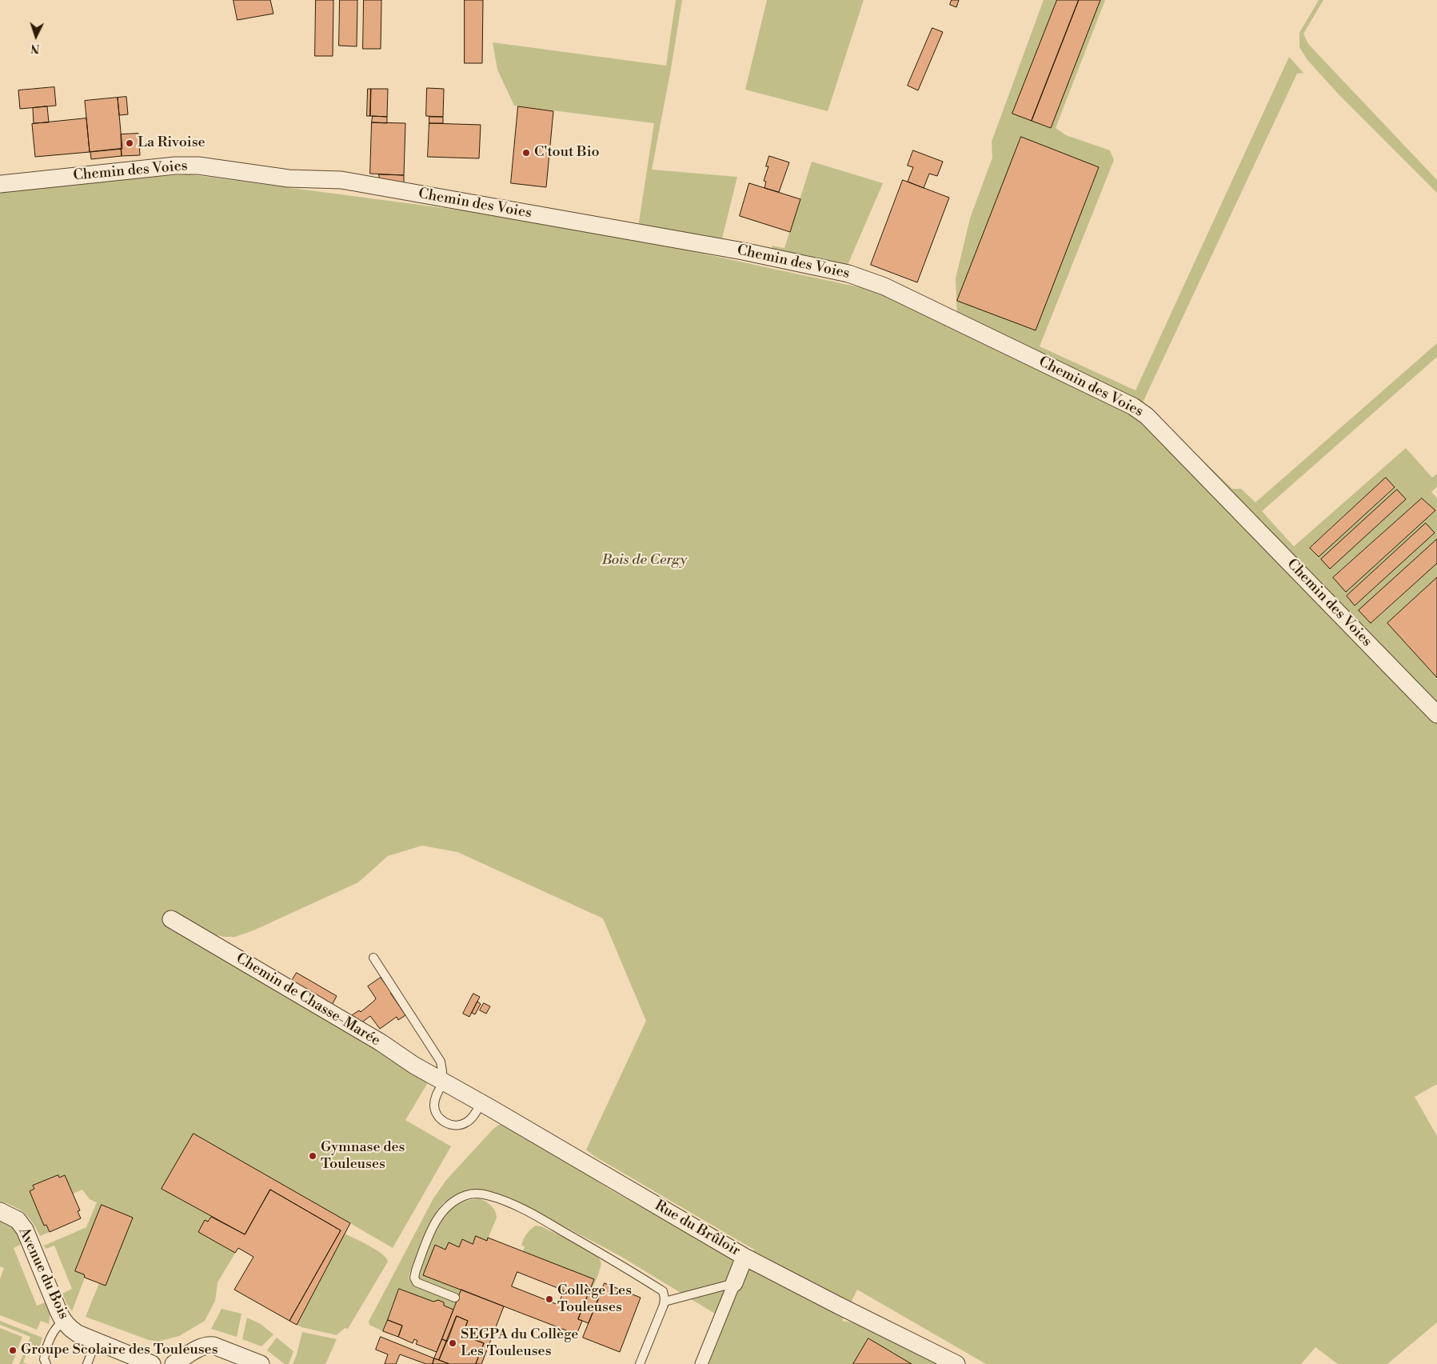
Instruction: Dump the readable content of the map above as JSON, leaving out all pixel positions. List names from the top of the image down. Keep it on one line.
{"streets":{"street":["Chemin des Voies","Chemin de Chasse-Marée","Rue du Brûloir","Avenue du Bois"]},"crossings":[["Chemin de Chasse-Marée","Rue du Brûloir"]],"parks":["Bois de Cergy"],"places":["La Rivoise","C'tout Bio","Gymnase des Touleuses","Collège Les Touleuses","SEGPA du Collège Les Touleuses","Groupe Scolaire des Touleuses"],"north":"bottom"}
